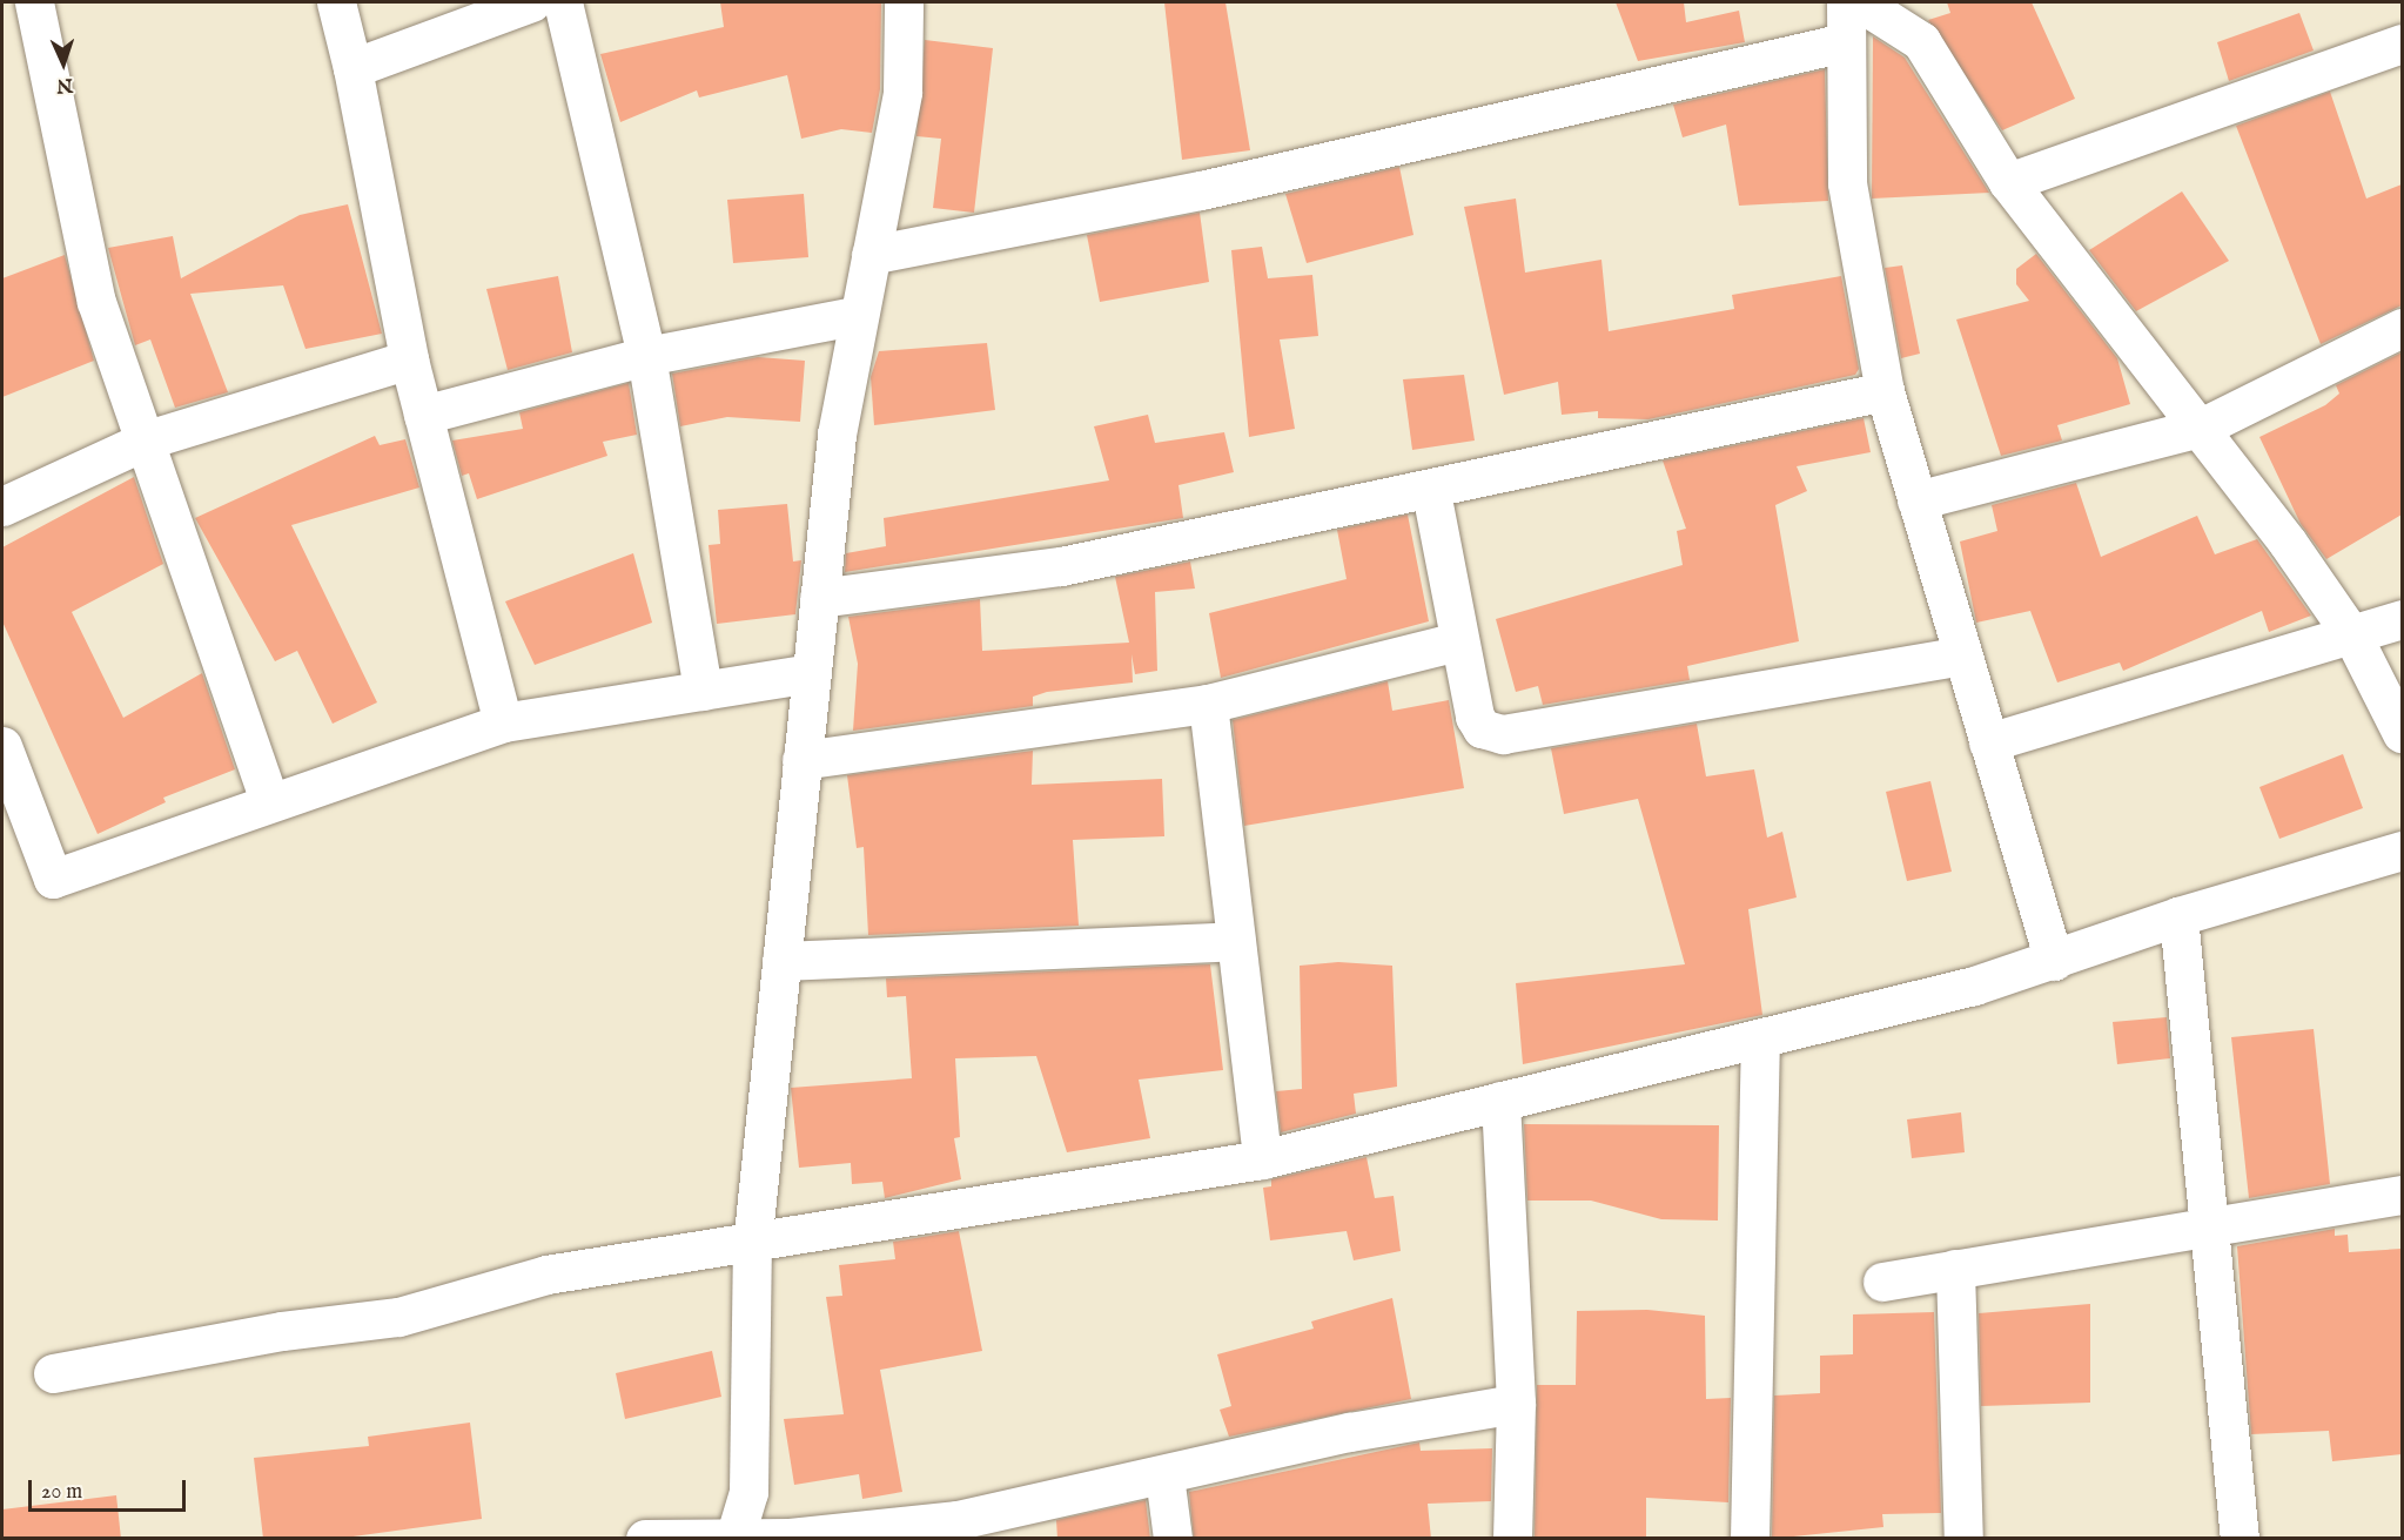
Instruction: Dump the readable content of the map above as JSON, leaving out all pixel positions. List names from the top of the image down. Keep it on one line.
{"scale_bar":"20 m","north":"bottom"}
